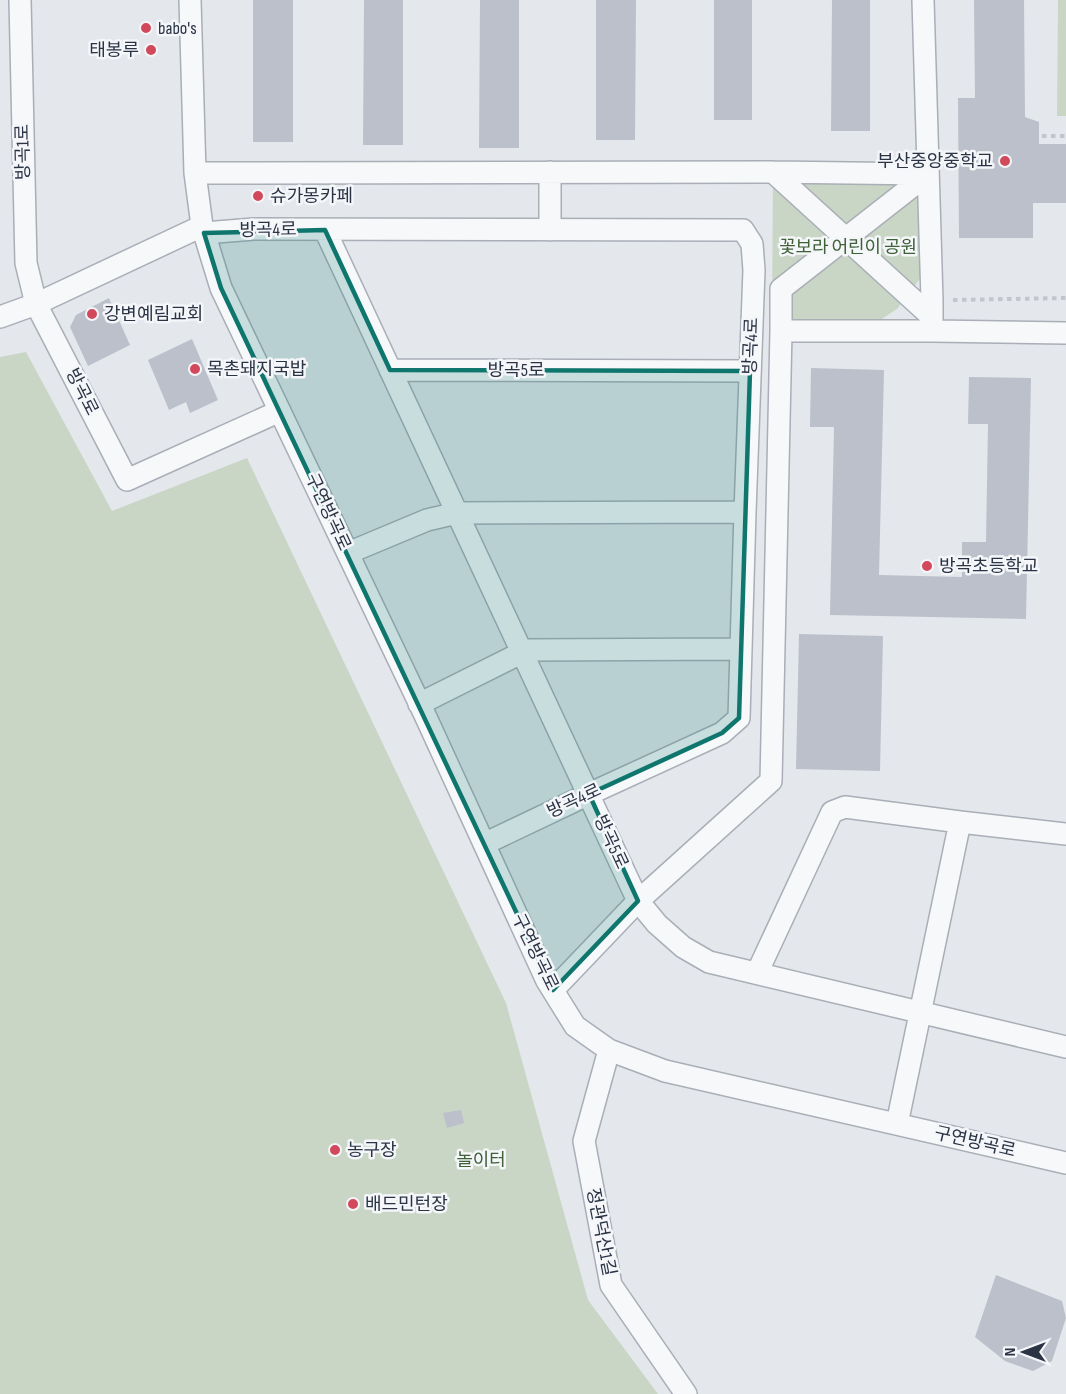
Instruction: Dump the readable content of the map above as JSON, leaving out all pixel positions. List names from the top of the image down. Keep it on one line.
{"streets":{"street":["방곡1로","방곡4로","방곡5로","방곡로","구연방곡로","정관덕산1길"]},"crossings":[["방곡1로","방곡로"],["방곡4로","방곡5로"],["방곡4로","구연방곡로"],["방곡로","구연방곡로"],["구연방곡로","정관덕산1길"]],"parks":["꽃보라 어린이 공원","놀이터"],"places":["babo's","태봉루","부산중앙중학교","슈가몽카페","강변예림교회","목촌돼지국밥","방곡초등학교","농구장","배드민턴장"],"north":"left"}
